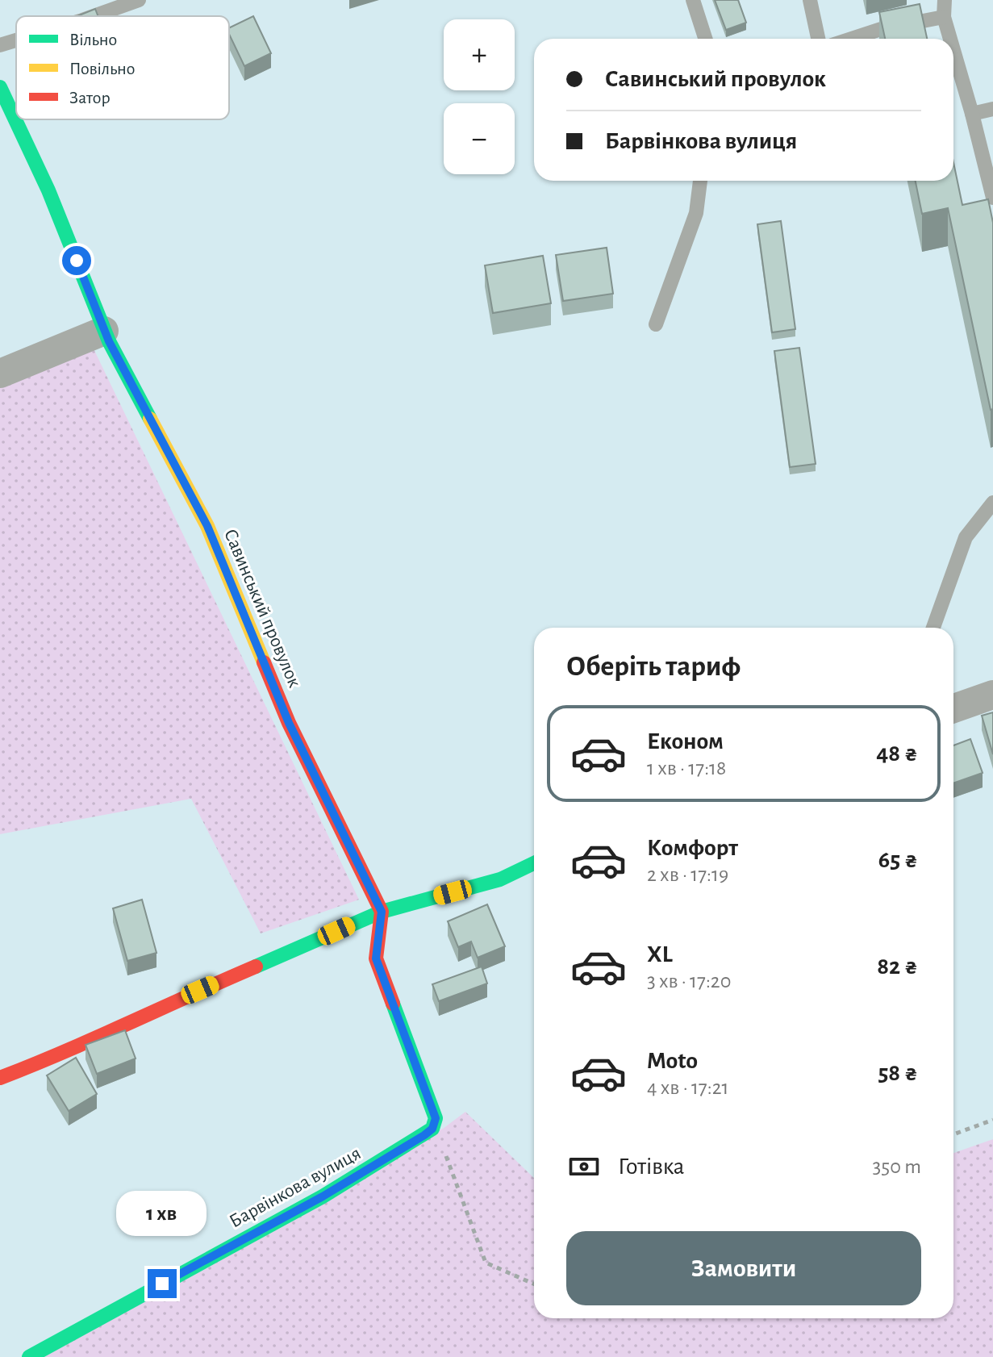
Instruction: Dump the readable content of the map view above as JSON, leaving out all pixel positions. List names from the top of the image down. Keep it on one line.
{"streets":{"street":["Савинський провулок","Барвінкова вулиця"]},"legend":["Вільно","Повільно","Затор"],"page":{"map_buttons":["+","−"],"banner":["Савинський провулок","Барвінкова вулиця"],"heading":"Оберіть тариф","list":[{"name":"Економ","note":"1 хв · 17:18","value":"48 ₴"},{"name":"Комфорт","note":"2 хв · 17:19","value":"65 ₴"},{"name":"XL","note":"3 хв · 17:20","value":"82 ₴"},{"name":"Moto","note":"4 хв · 17:21","value":"58 ₴"}],"pay":["Готівка","350 m"],"bubble":"1 хв","buttons":"Замовити"}}
